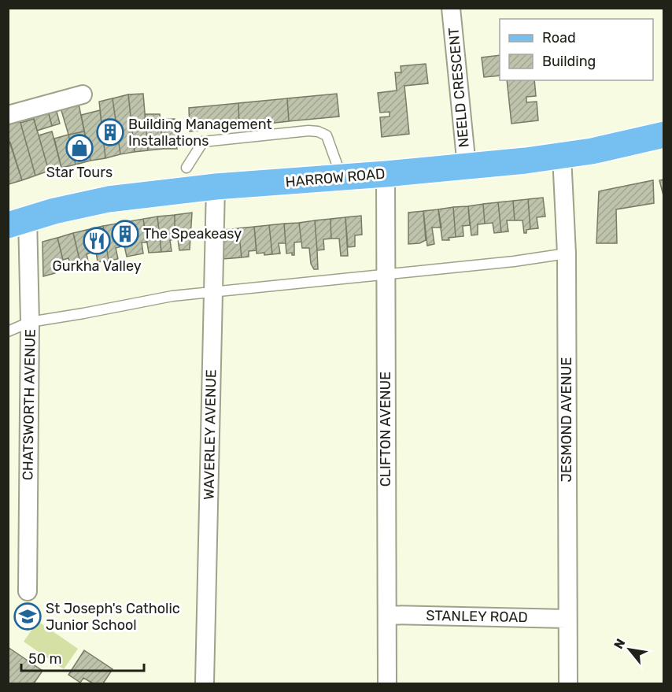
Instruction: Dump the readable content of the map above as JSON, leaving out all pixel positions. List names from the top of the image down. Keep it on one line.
{"streets":{"main road":["HARROW ROAD"],"street":["NEELD CRESCENT","CHATSWORTH AVENUE","JESMOND AVENUE","CLIFTON AVENUE","WAVERLEY AVENUE","STANLEY ROAD"]},"crossings":[["NEELD CRESCENT","HARROW ROAD"],["HARROW ROAD","CHATSWORTH AVENUE"],["HARROW ROAD","JESMOND AVENUE"],["HARROW ROAD","CLIFTON AVENUE"],["HARROW ROAD","WAVERLEY AVENUE"],["JESMOND AVENUE","STANLEY ROAD"],["CLIFTON AVENUE","STANLEY ROAD"]],"places":{"building":["Building Management Installations","The Speakeasy"],"shop":["Star Tours"],"restaurant":["Gurkha Valley"],"school or university":["St Joseph's Catholic Junior School"]},"legend":["Road","Building"],"scale_bar":"50 m","north":"top left"}
